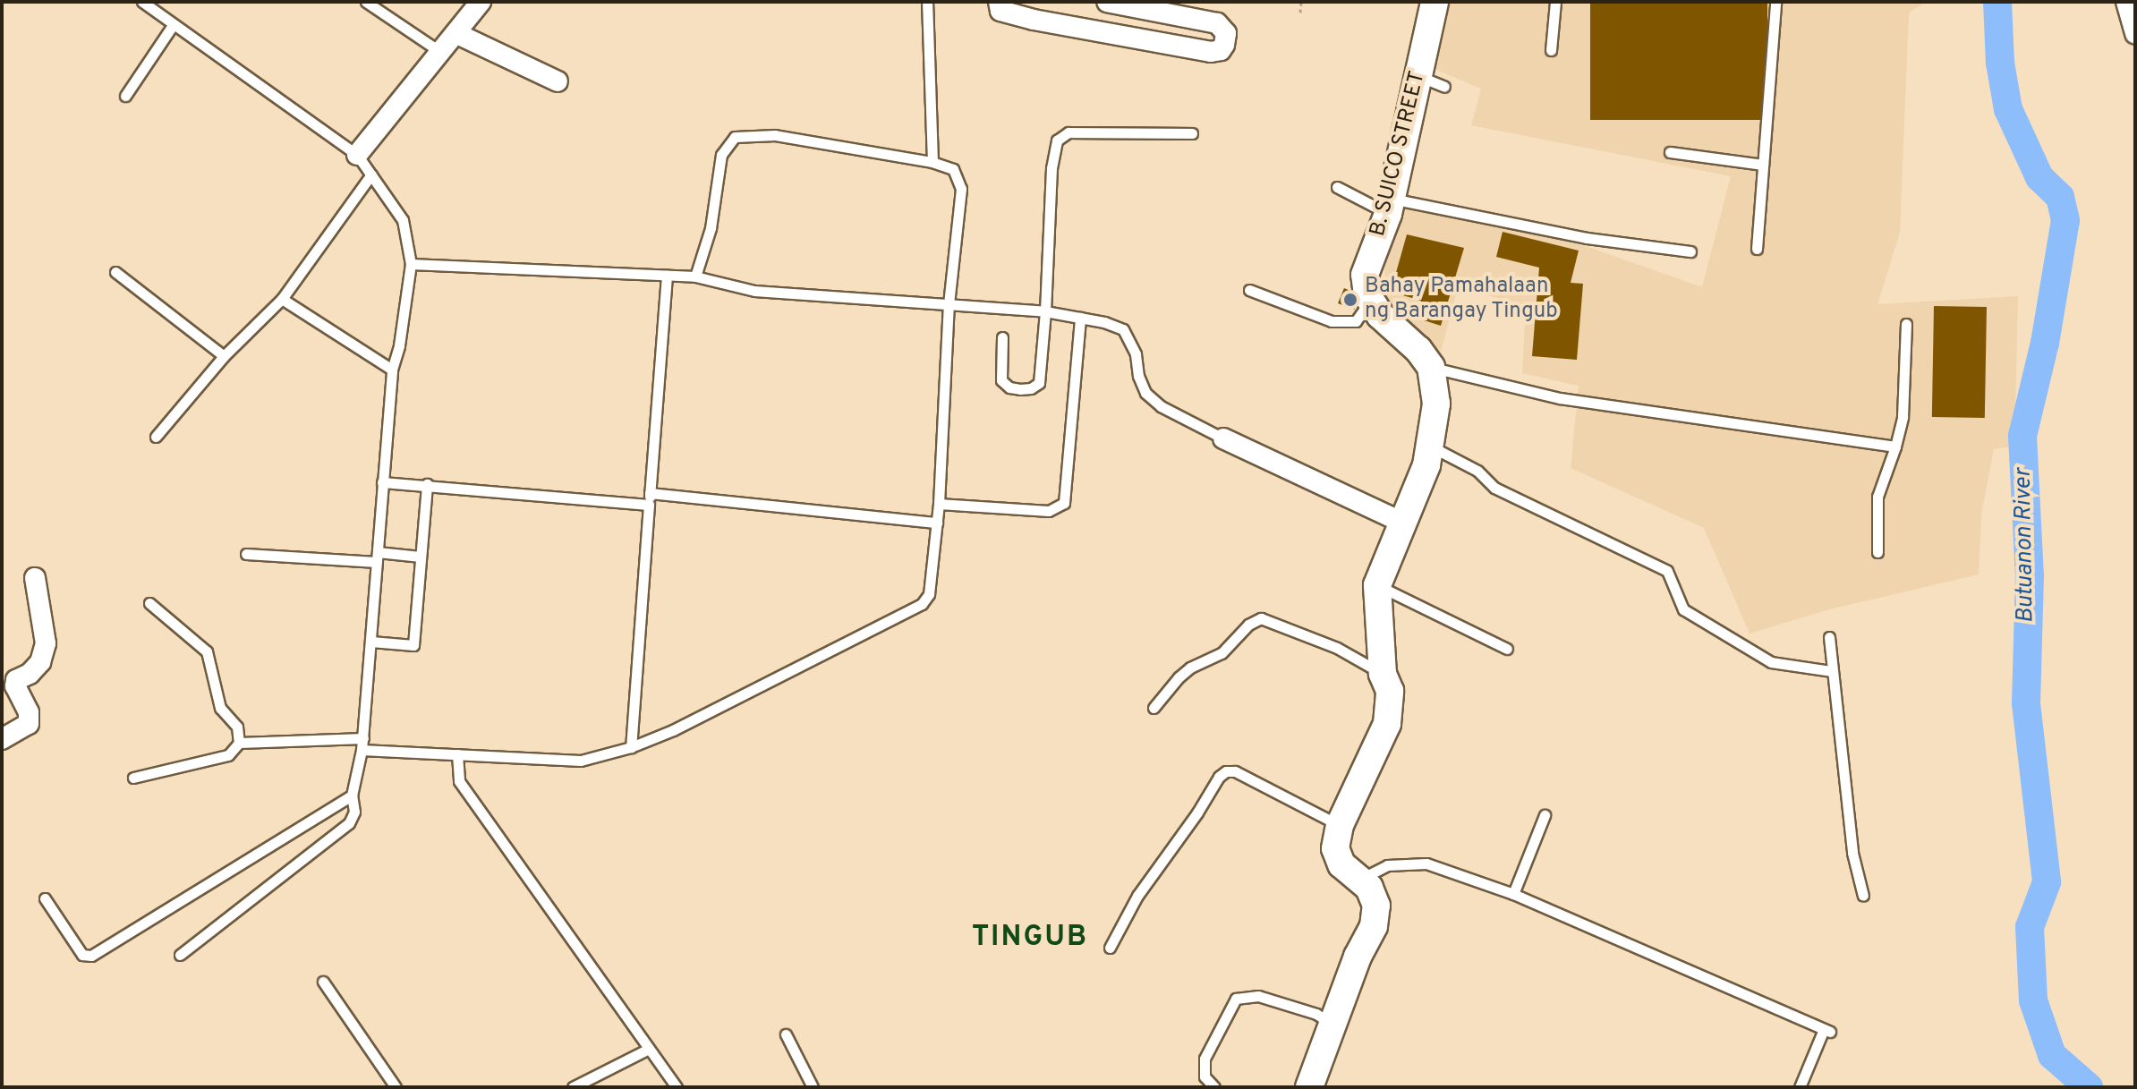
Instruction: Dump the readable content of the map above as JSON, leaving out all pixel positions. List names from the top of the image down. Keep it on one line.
{"streets":{"street":["B. SUICO STREET"]},"districts":["TINGUB"],"water":["Butuanon River"],"places":["Bahay Pamahalaan ng Barangay Tingub"]}
